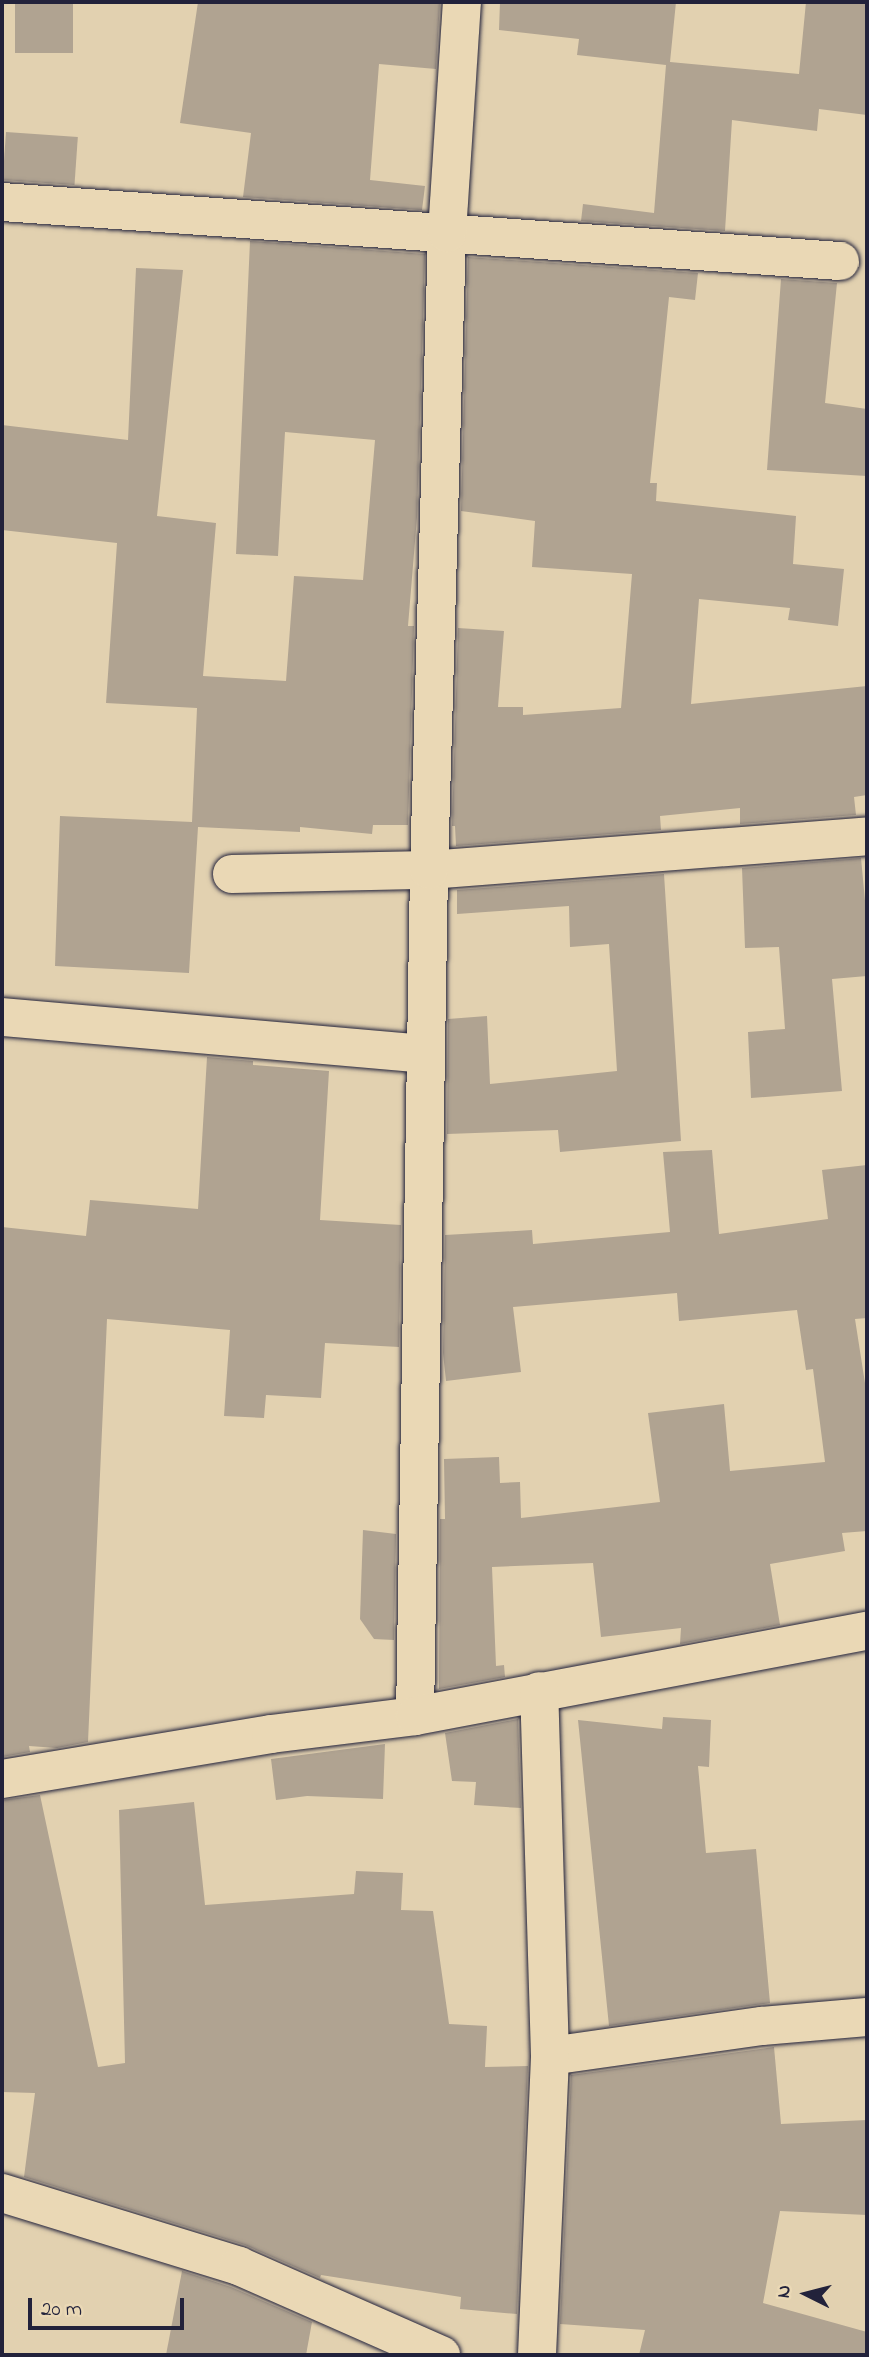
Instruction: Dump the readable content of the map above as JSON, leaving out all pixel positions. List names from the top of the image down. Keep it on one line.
{"scale_bar":"20 m","north":"left"}
